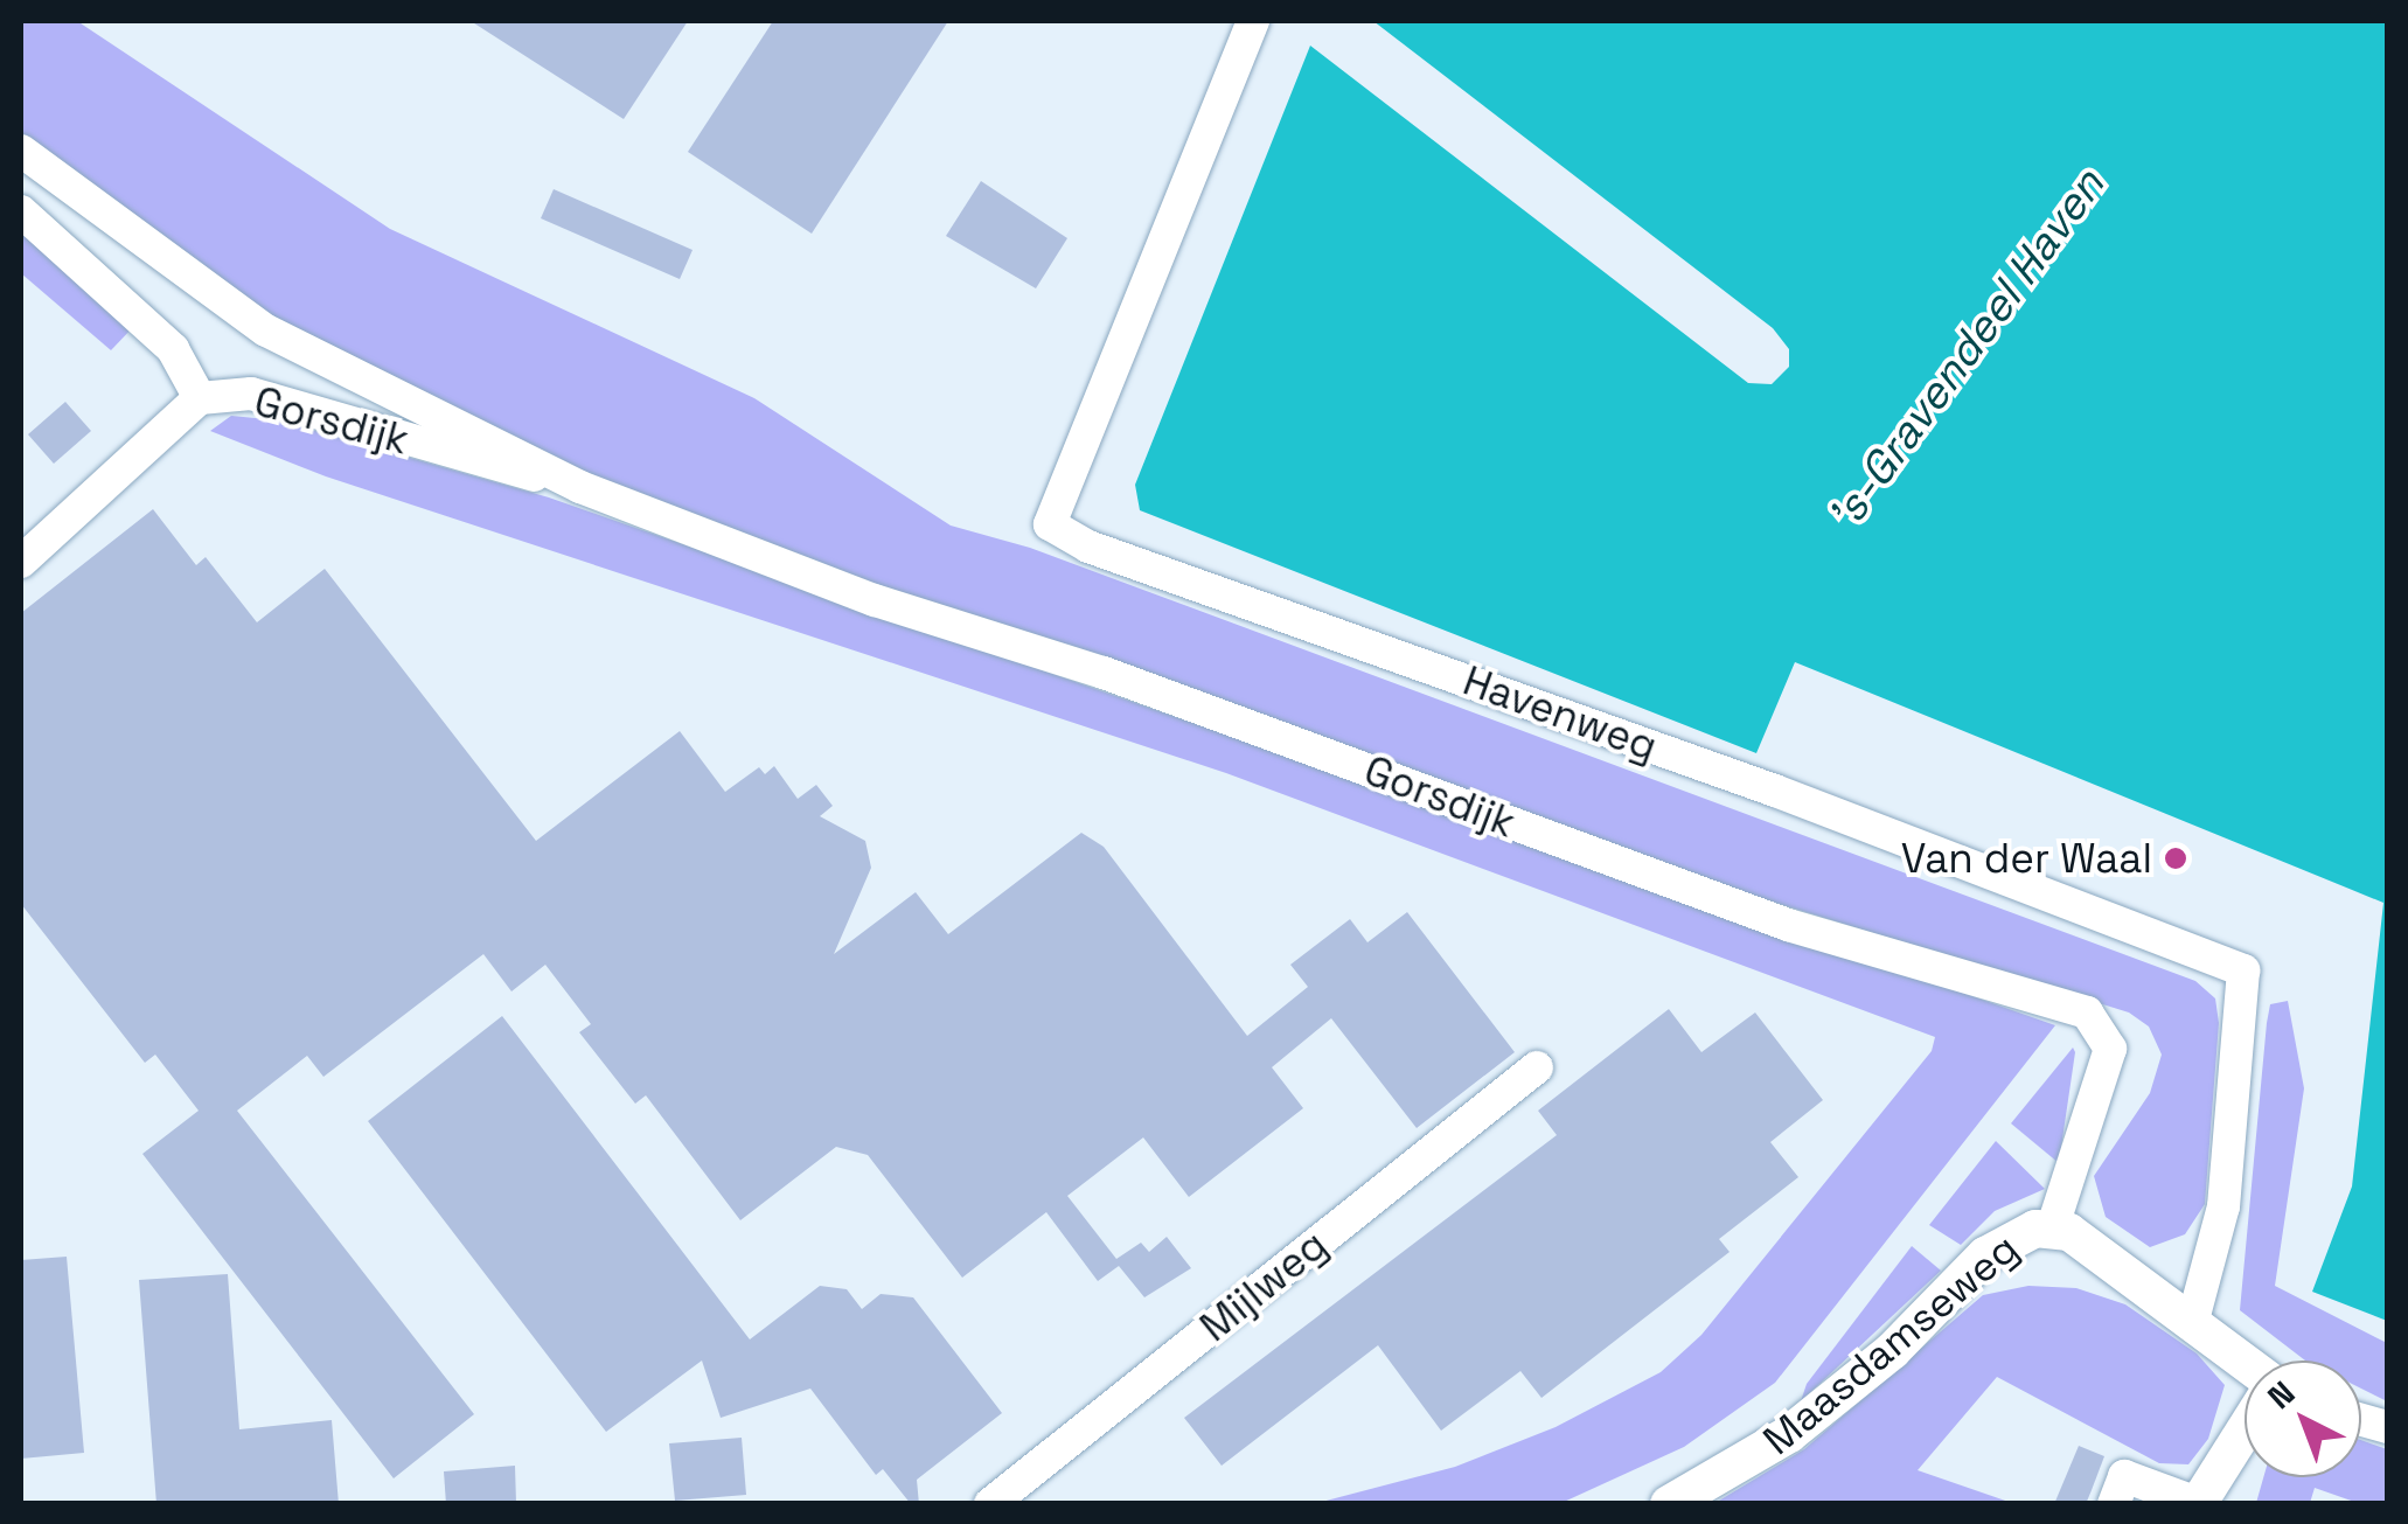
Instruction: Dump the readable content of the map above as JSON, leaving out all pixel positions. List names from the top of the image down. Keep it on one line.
{"streets":{"street":["Gorsdijk","Havenweg","Mijlweg","Maasdamseweg"]},"crossings":[["Gorsdijk","Maasdamseweg"]],"water":["'s-Gravendeel Haven"],"places":["Van der Waal"],"north":"top left"}
